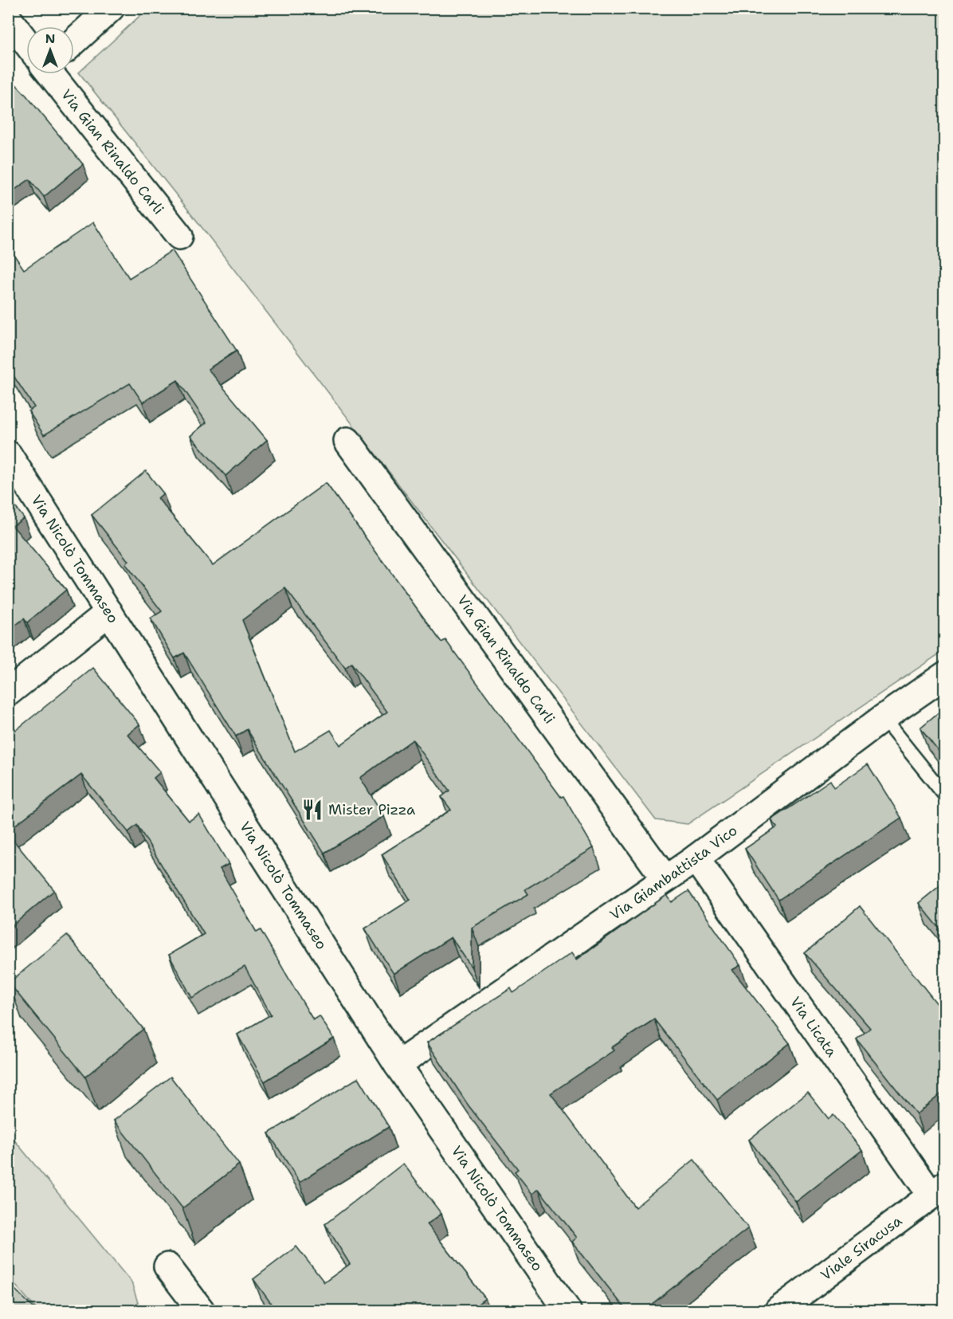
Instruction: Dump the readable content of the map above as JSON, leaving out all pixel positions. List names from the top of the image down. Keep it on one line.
{"streets":{"street":["Via Gian Rinaldo Carli","Via Nicolò Tommaseo","Via Giambattista Vico","Via Licata","Viale Siracusa"]},"crossings":[["Via Gian Rinaldo Carli","Via Giambattista Vico"],["Via Nicolò Tommaseo","Via Giambattista Vico"],["Via Giambattista Vico","Via Licata"],["Via Licata","Viale Siracusa"]],"places":{"restaurant":["Mister Pizza"]},"north":"top"}
